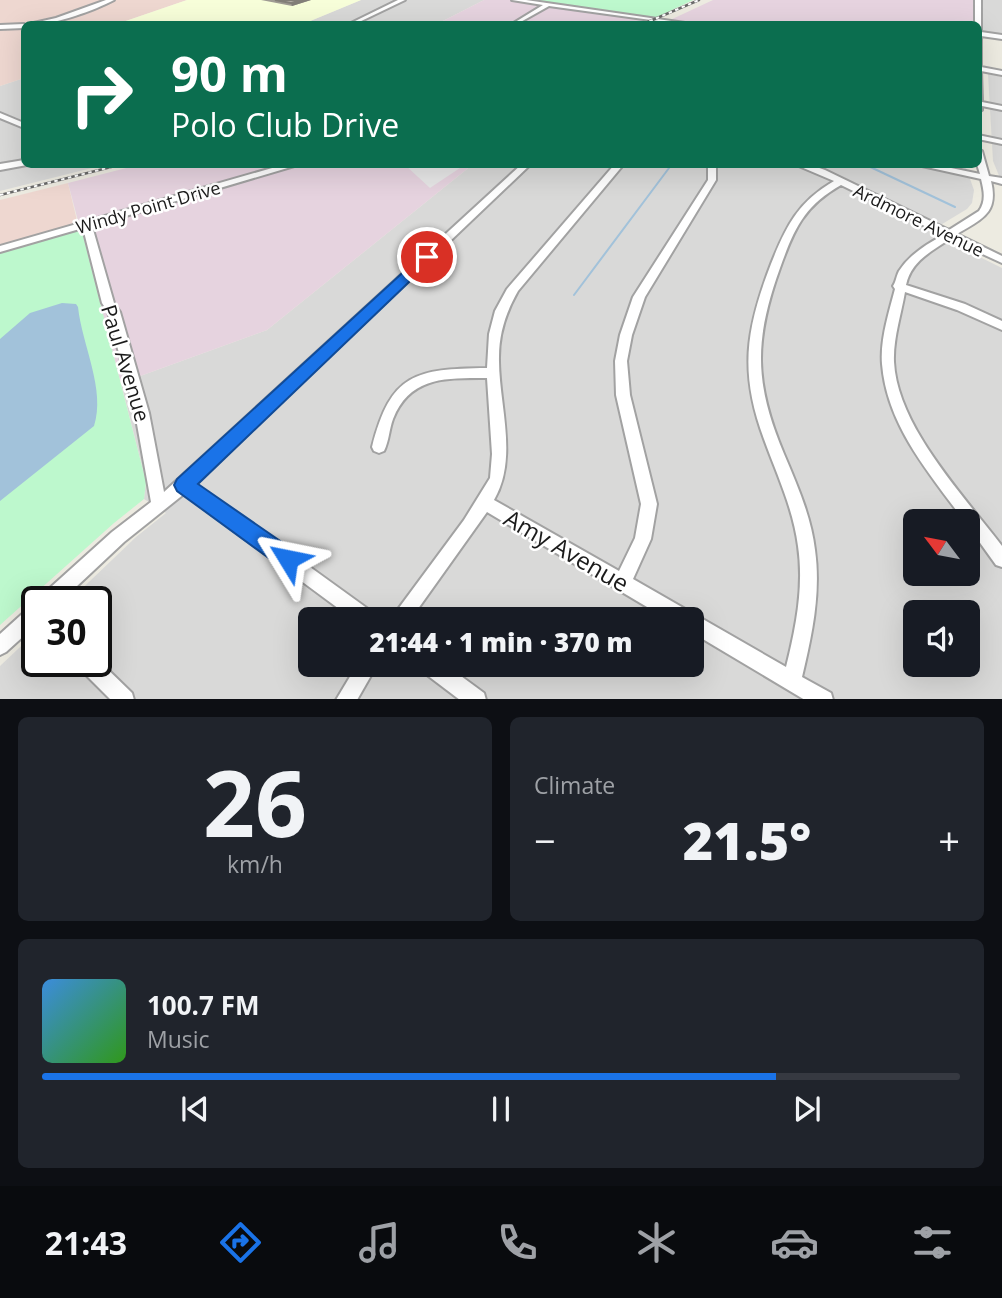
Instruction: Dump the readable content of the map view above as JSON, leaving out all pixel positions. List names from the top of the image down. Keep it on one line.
{"streets":{"street":["Windy Point Drive","Ardmore Avenue","Paul Avenue","Amy Avenue"]},"crossings":[["Windy Point Drive","Paul Avenue"]],"north":"top left","page":{"turn":["90 m","Polo Club Drive"],"limit":"30","trip":"21:44 · 1 min · 370 m","tile":[["26","km/h"],"Climate"],"heat":["−","21.5°","+"],"song":["100.7 FM","Music"],"tabs":"21:43"}}
